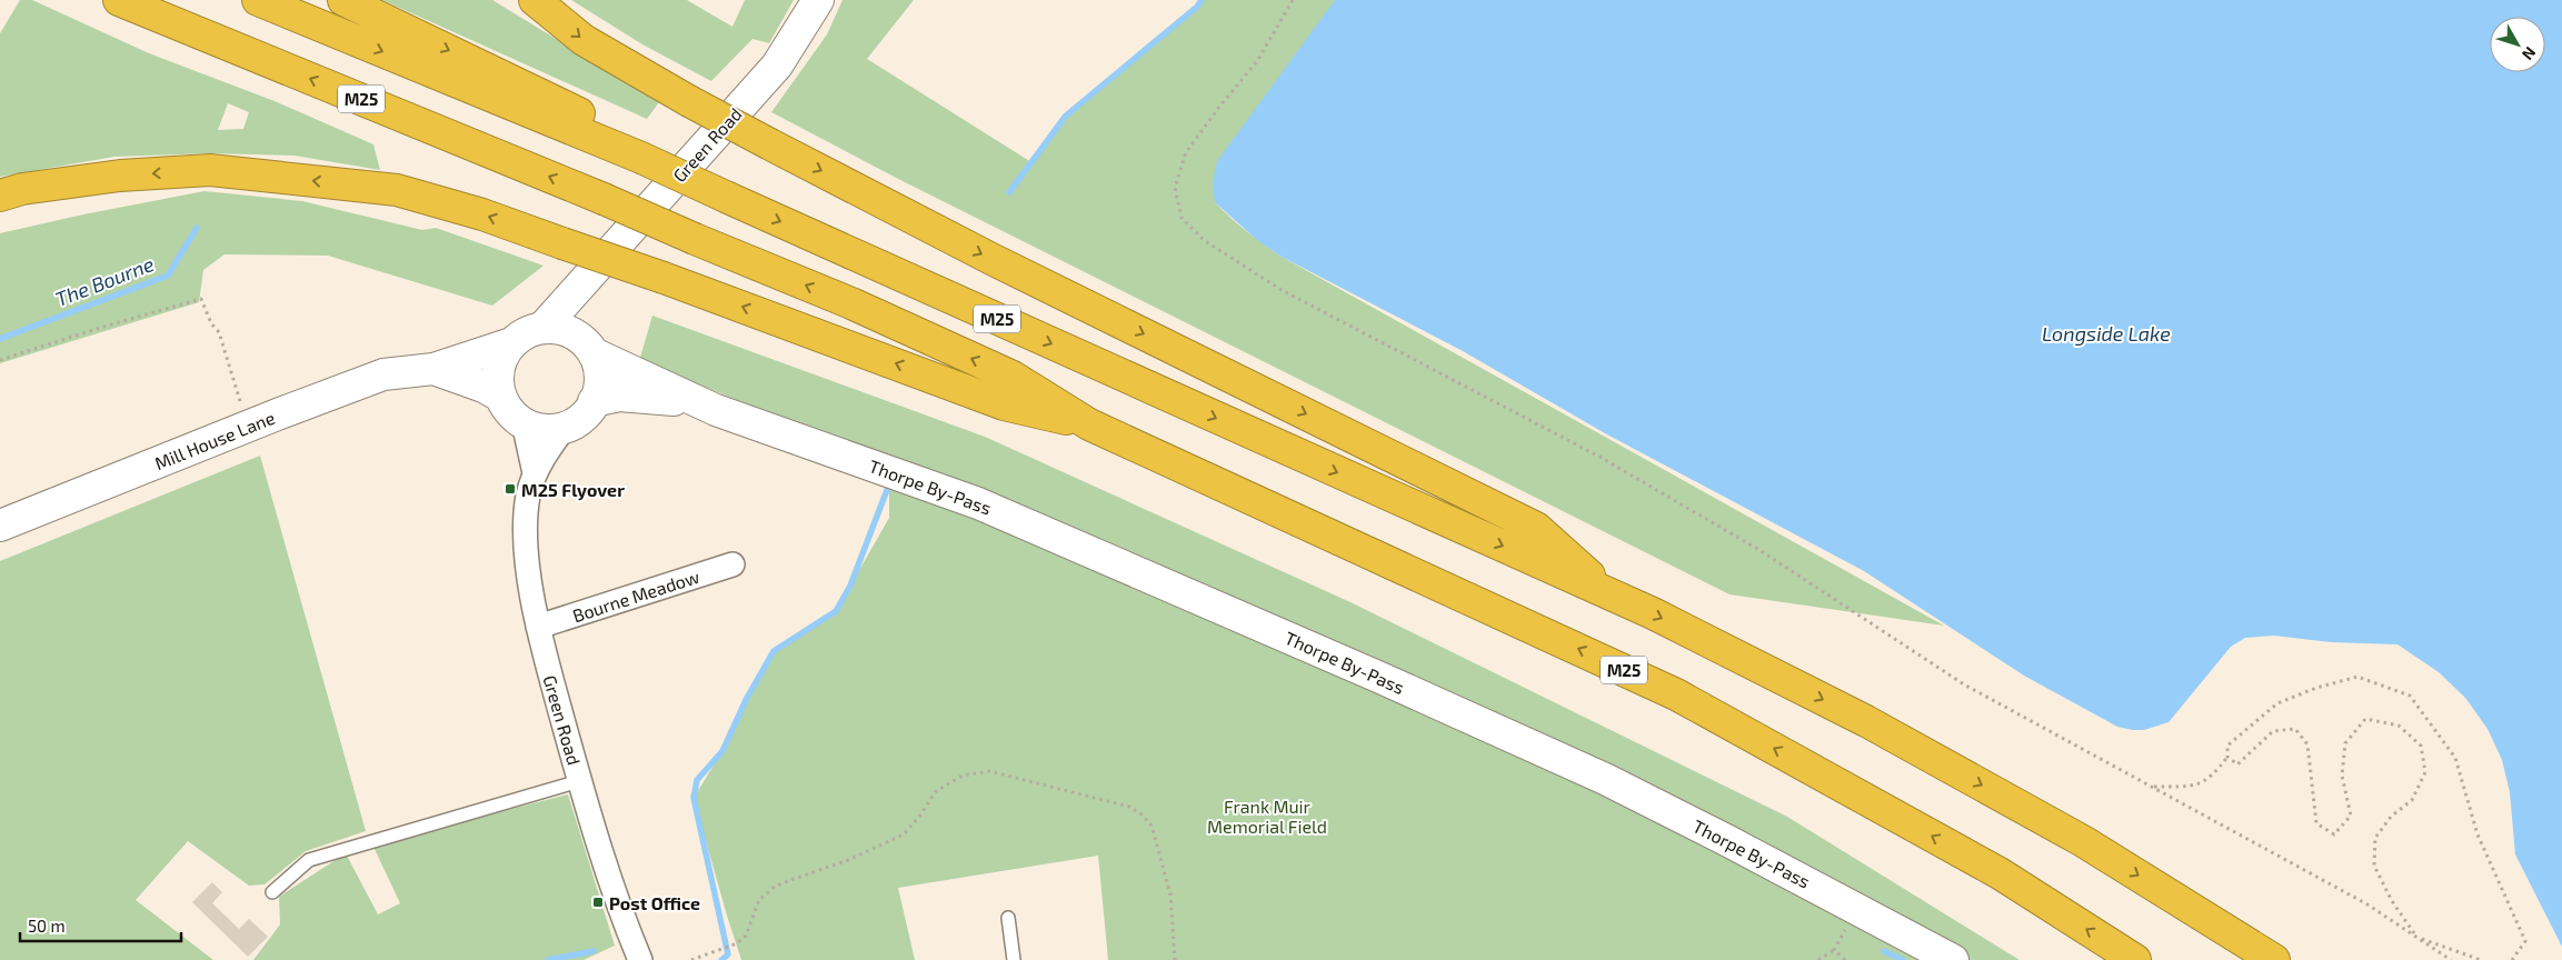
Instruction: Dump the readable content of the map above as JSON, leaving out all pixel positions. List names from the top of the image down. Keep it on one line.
{"streets":{"highway":["M25"],"main road":["Green Road","Mill House Lane","Thorpe By-Pass"],"street":["Bourne Meadow"]},"crossings":[["Green Road","Mill House Lane"],["Green Road","Thorpe By-Pass"],["Green Road","Bourne Meadow"],["Mill House Lane","Thorpe By-Pass"]],"water":["The Bourne","Longside Lake"],"parks":["Frank Muir Memorial Field"],"places":{"transit":["M25 Flyover","Post Office"]},"scale_bar":"50 m","north":"bottom right"}
